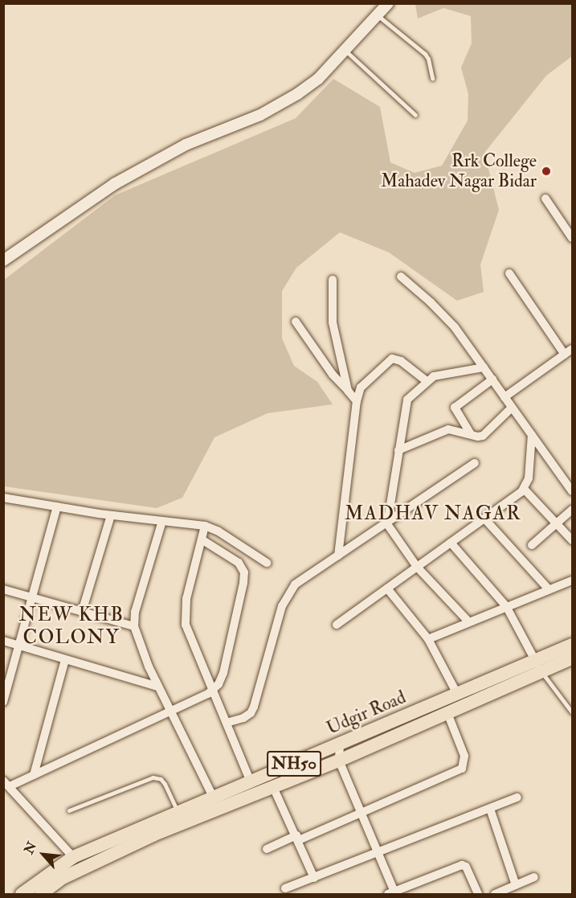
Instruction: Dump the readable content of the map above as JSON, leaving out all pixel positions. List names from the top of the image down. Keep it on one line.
{"streets":{"highway":["Udgir Road","NH50"]},"districts":["MADHAV NAGAR","NEW KHB COLONY"],"places":["Rrk College Mahadev Nagar Bidar"],"north":"top left"}
